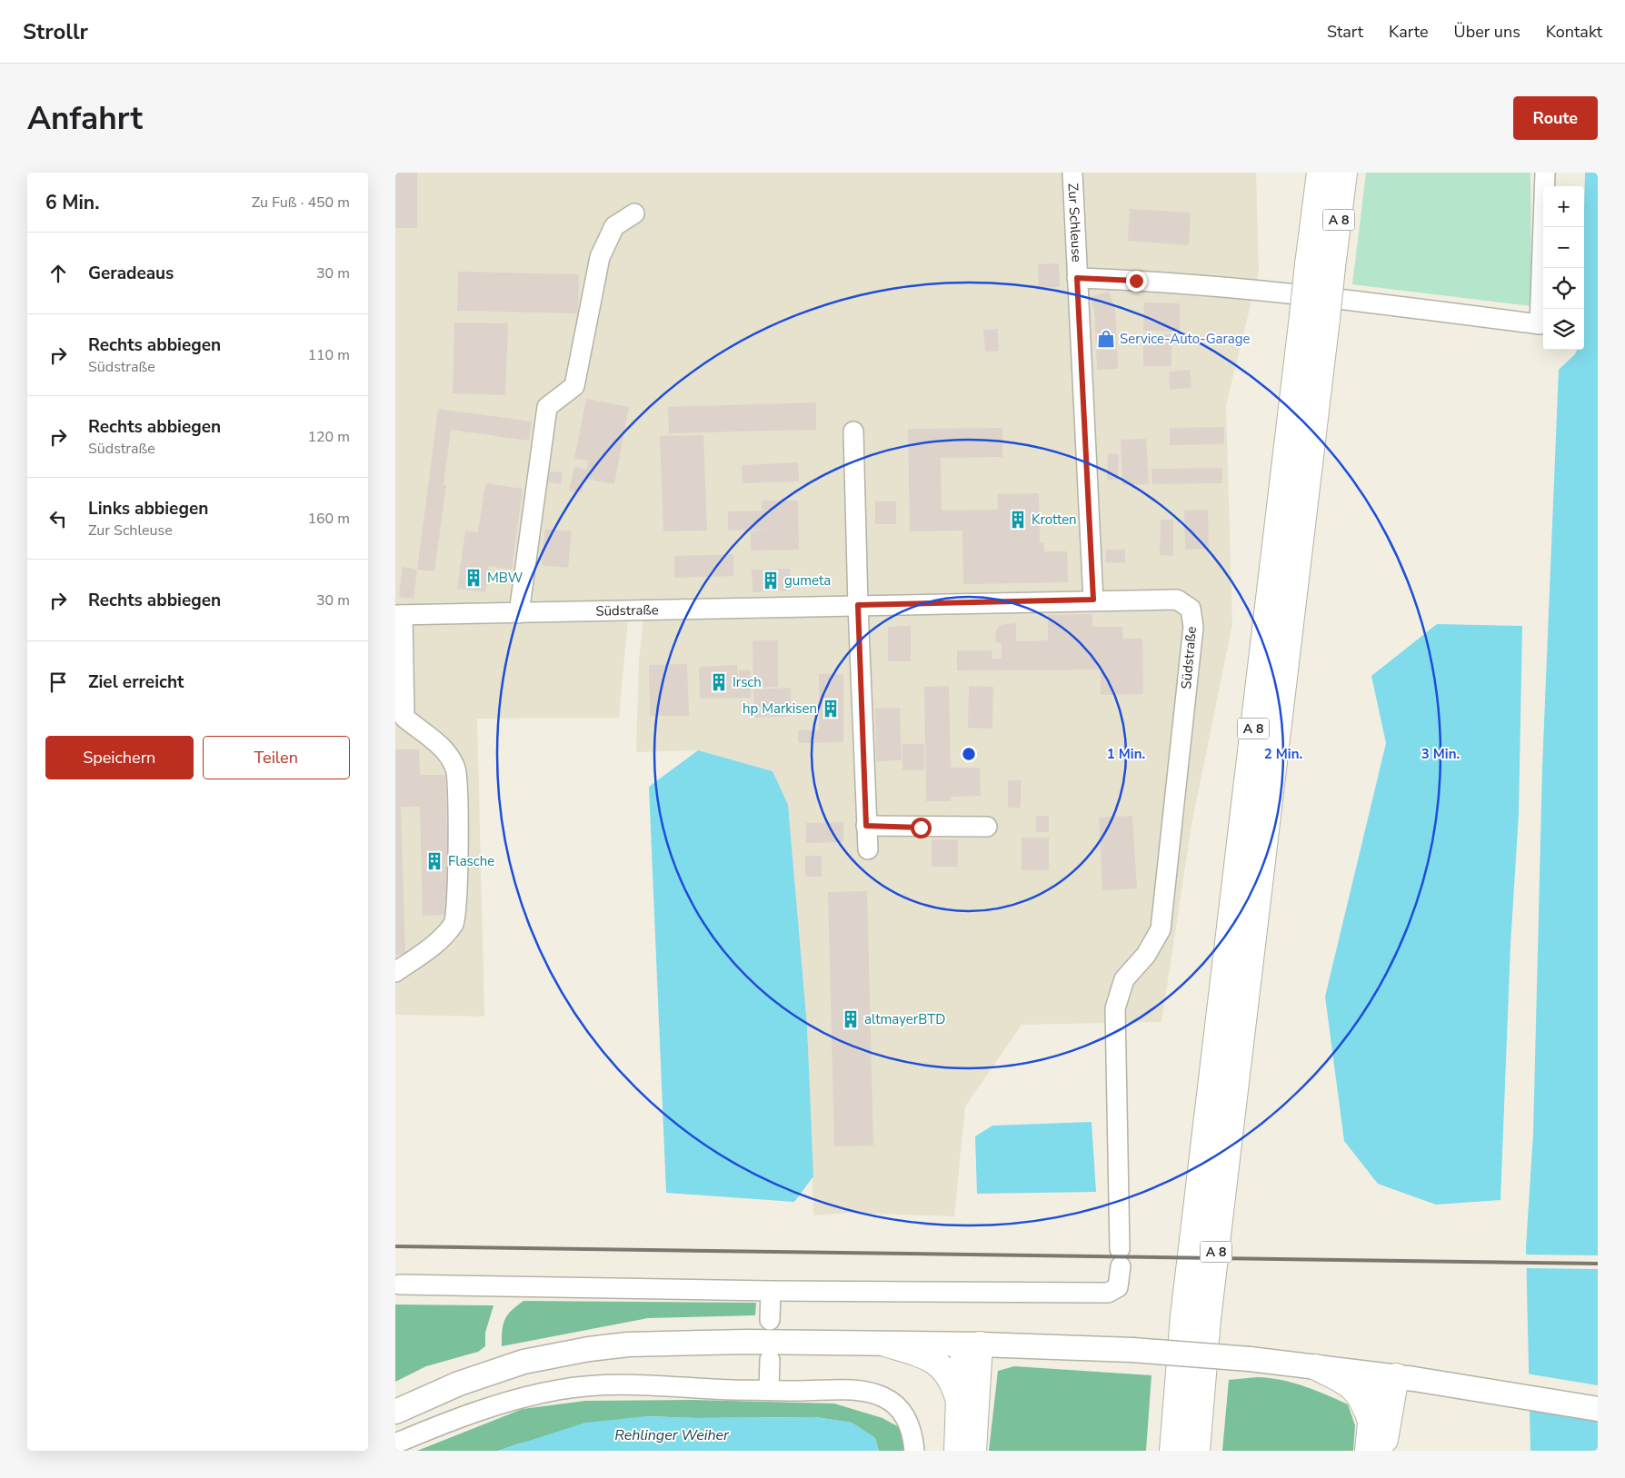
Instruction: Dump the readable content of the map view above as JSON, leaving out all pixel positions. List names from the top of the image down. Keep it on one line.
{"streets":{"highway":["A 8"],"street":["Zur Schleuse","Südstraße"]},"crossings":[["Zur Schleuse","Südstraße"]],"water":["Rehlinger Weiher"],"places":{"shop":["Service-Auto-Garage"],"building":["Krotten","MBW","gumeta","Irsch","hp Markisen","Flasche","altmayerBTD"]},"page":{"header":"Strollr","nav":["Start","Karte","Über uns","Kontakt"],"buttons":["Route",["Speichern","Teilen"]],"title":"Anfahrt","heading":["6 Min.","Zu Fuß · 450 m"],"map_buttons":["+","−"],"list":[["Geradeaus","30 m"],["Rechts abbiegen","Südstraße","110 m"],["Rechts abbiegen","Südstraße","120 m"],["Links abbiegen","Zur Schleuse","160 m"],["Rechts abbiegen","30 m"],"Ziel erreicht"]},"rings":["1 Min.","2 Min.","3 Min."]}
